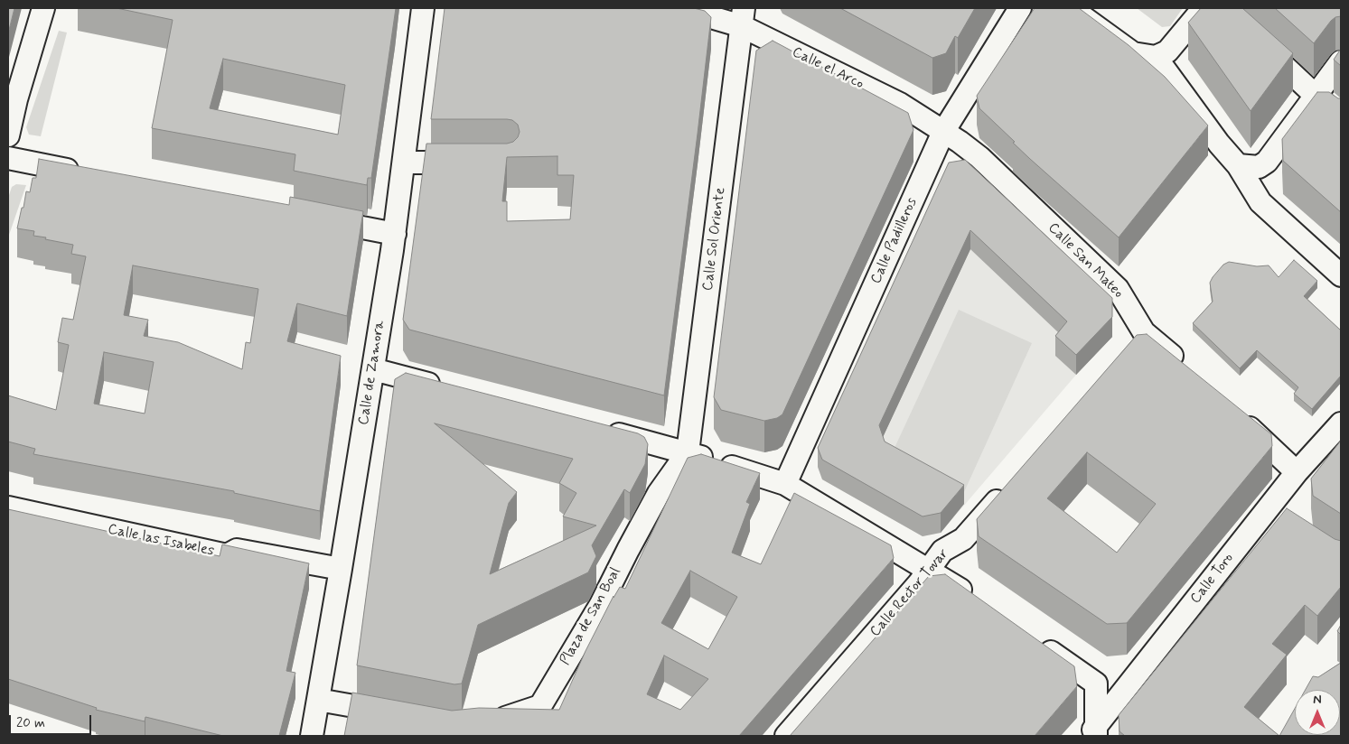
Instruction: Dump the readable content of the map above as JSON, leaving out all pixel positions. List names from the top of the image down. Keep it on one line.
{"streets":{"street":["Calle el Arco","Calle Sol Oriente","Calle Padilleros","Calle San Mateo","Calle de Zamora","Calle las Isabeles","Calle Toro","Calle Rector Tovar","Plaza de San Boal"]},"crossings":[["Calle el Arco","Calle Sol Oriente"],["Calle el Arco","Calle Padilleros"],["Calle el Arco","Calle San Mateo"],["Calle Sol Oriente","Plaza de San Boal"],["Calle Padilleros","Calle San Mateo"],["Calle de Zamora","Calle las Isabeles"]],"scale_bar":"20 m","north":"top"}
